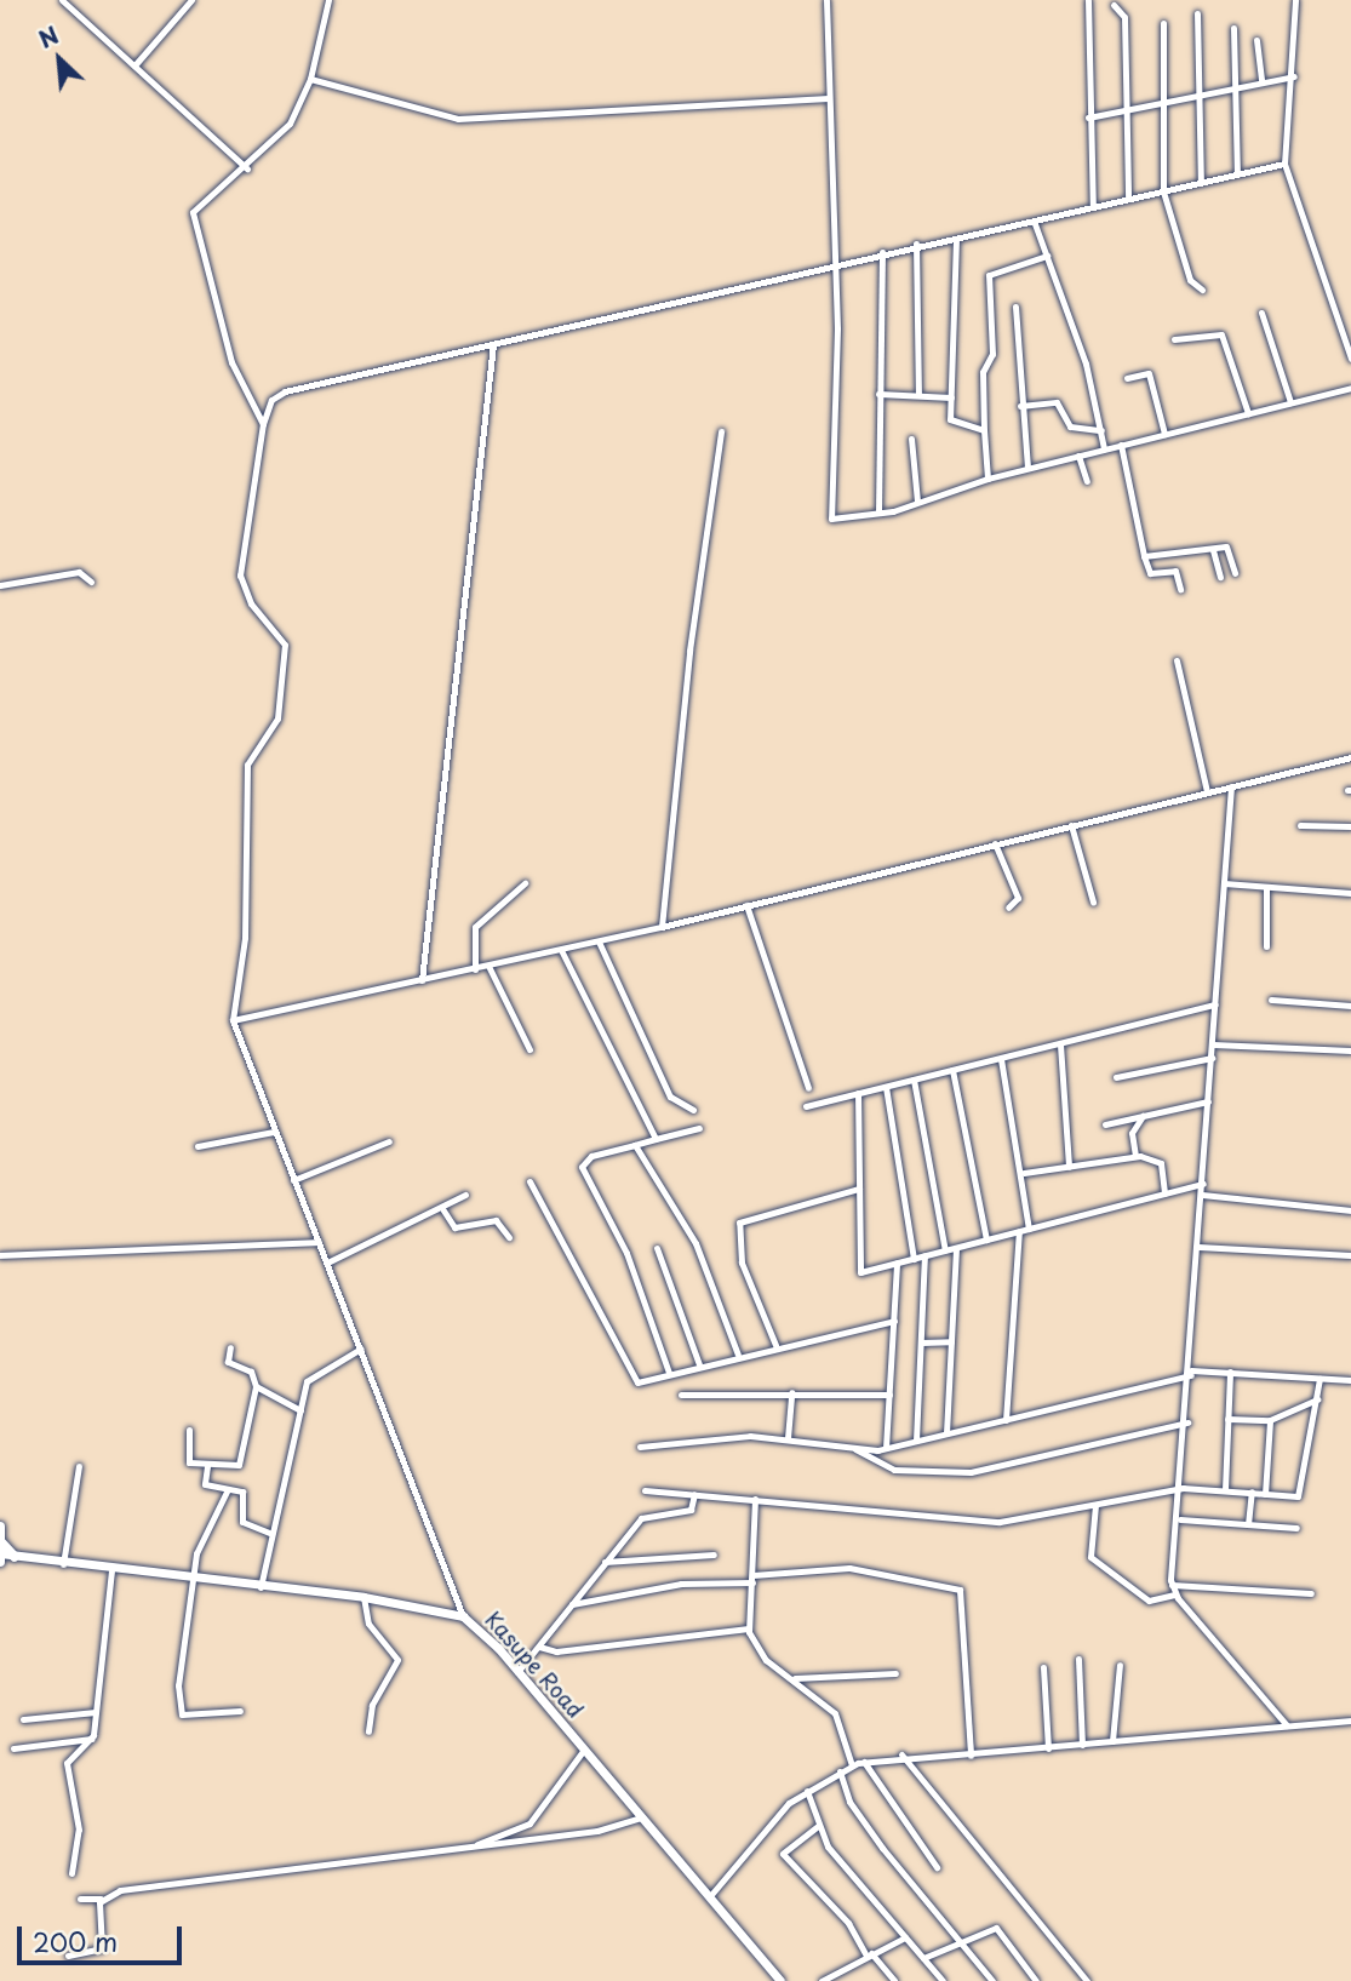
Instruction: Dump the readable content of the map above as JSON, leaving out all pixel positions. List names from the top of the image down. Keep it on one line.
{"streets":{"street":["Kasupe Road"]},"scale_bar":"200 m","north":"top left"}
